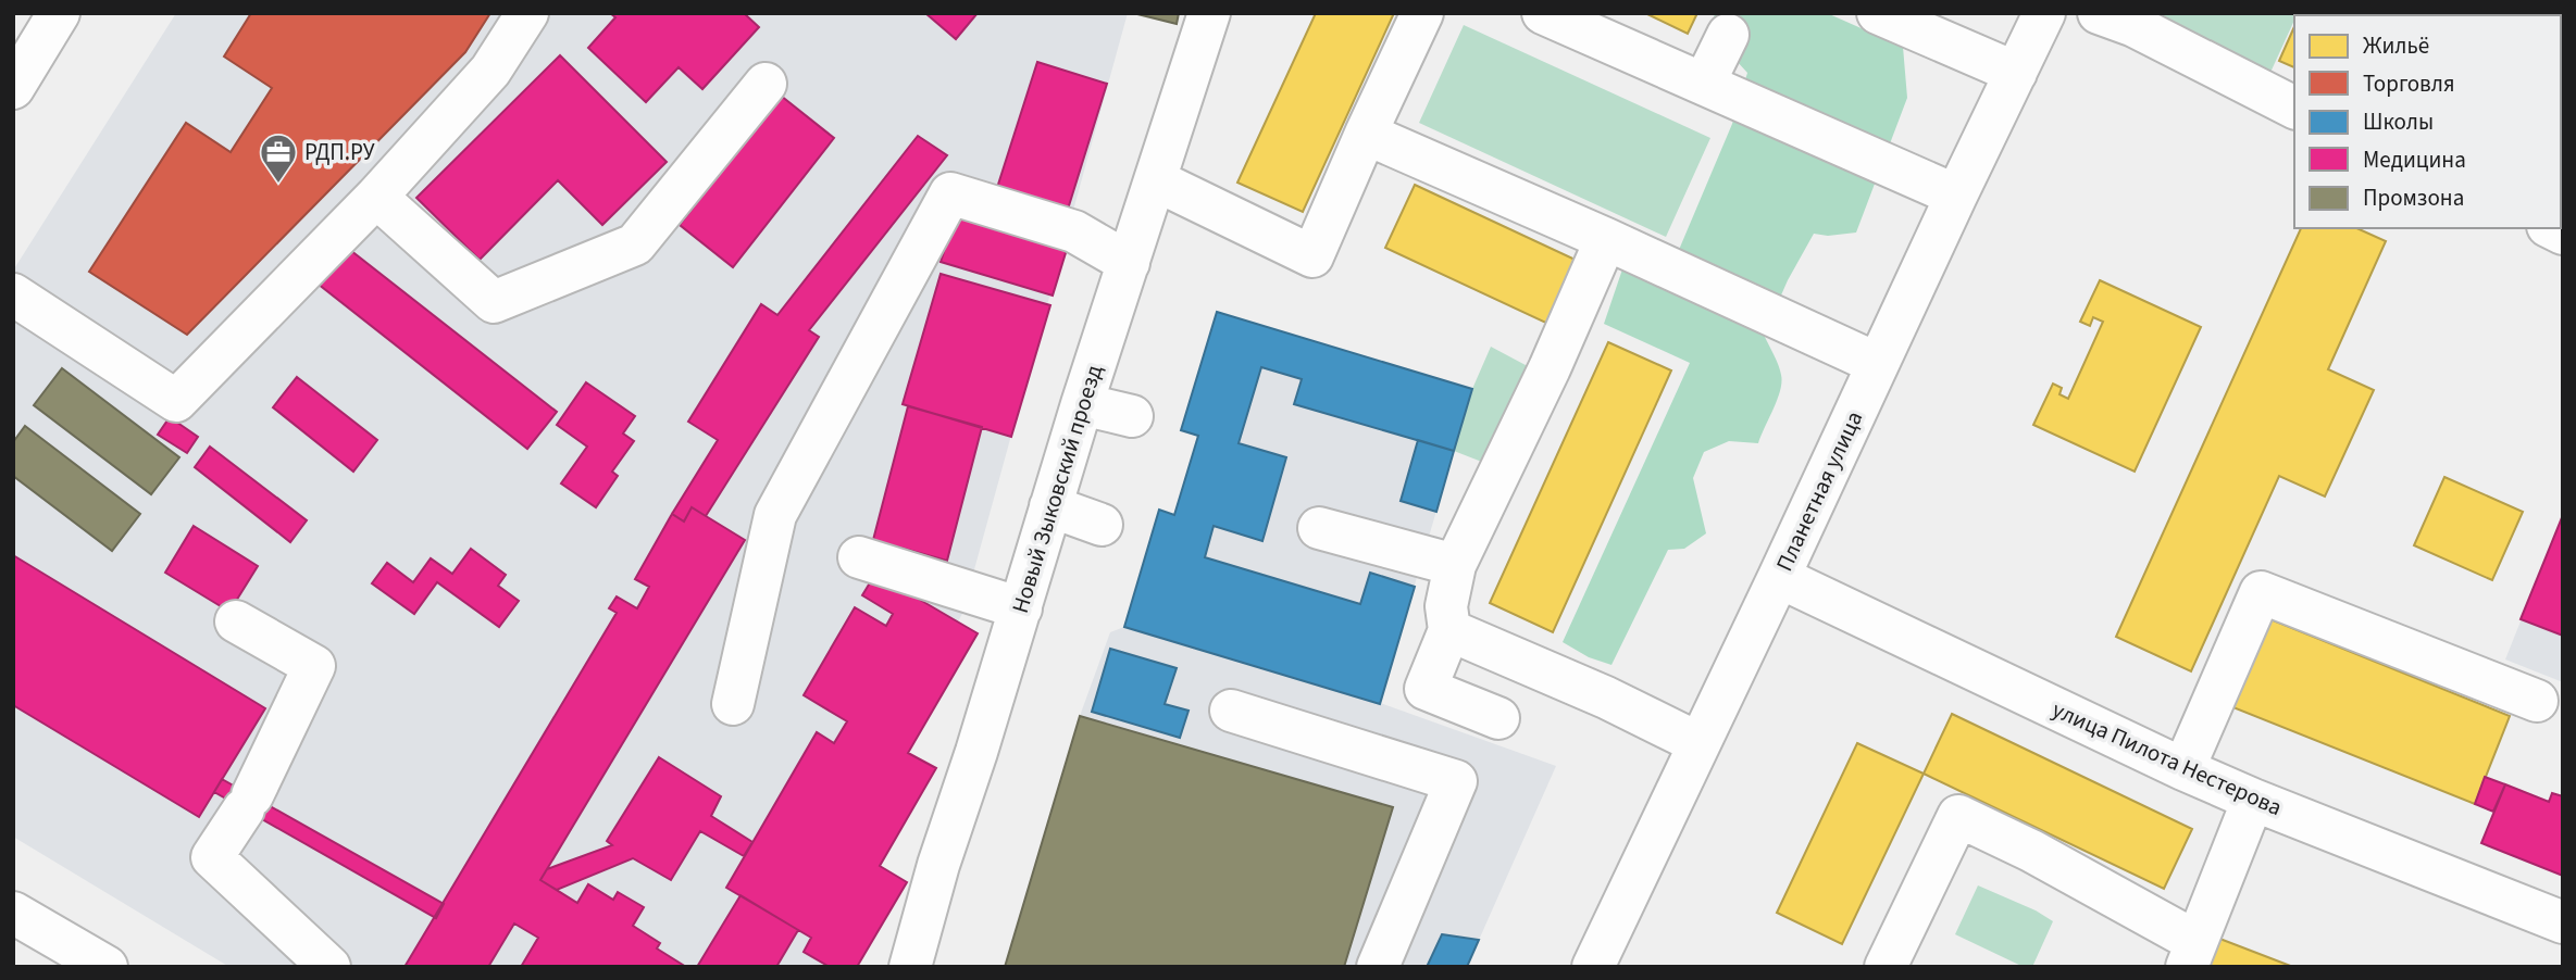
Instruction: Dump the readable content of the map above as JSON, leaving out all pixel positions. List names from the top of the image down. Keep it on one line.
{"streets":{"street":["Новый Зыковский проезд","Планетная улица","улица Пилота Нестерова"]},"crossings":[["Планетная улица","улица Пилота Нестерова"]],"places":{"office":["РДП.РУ"]},"legend":["Жильё","Торговля","Школы","Медицина","Промзона"]}
